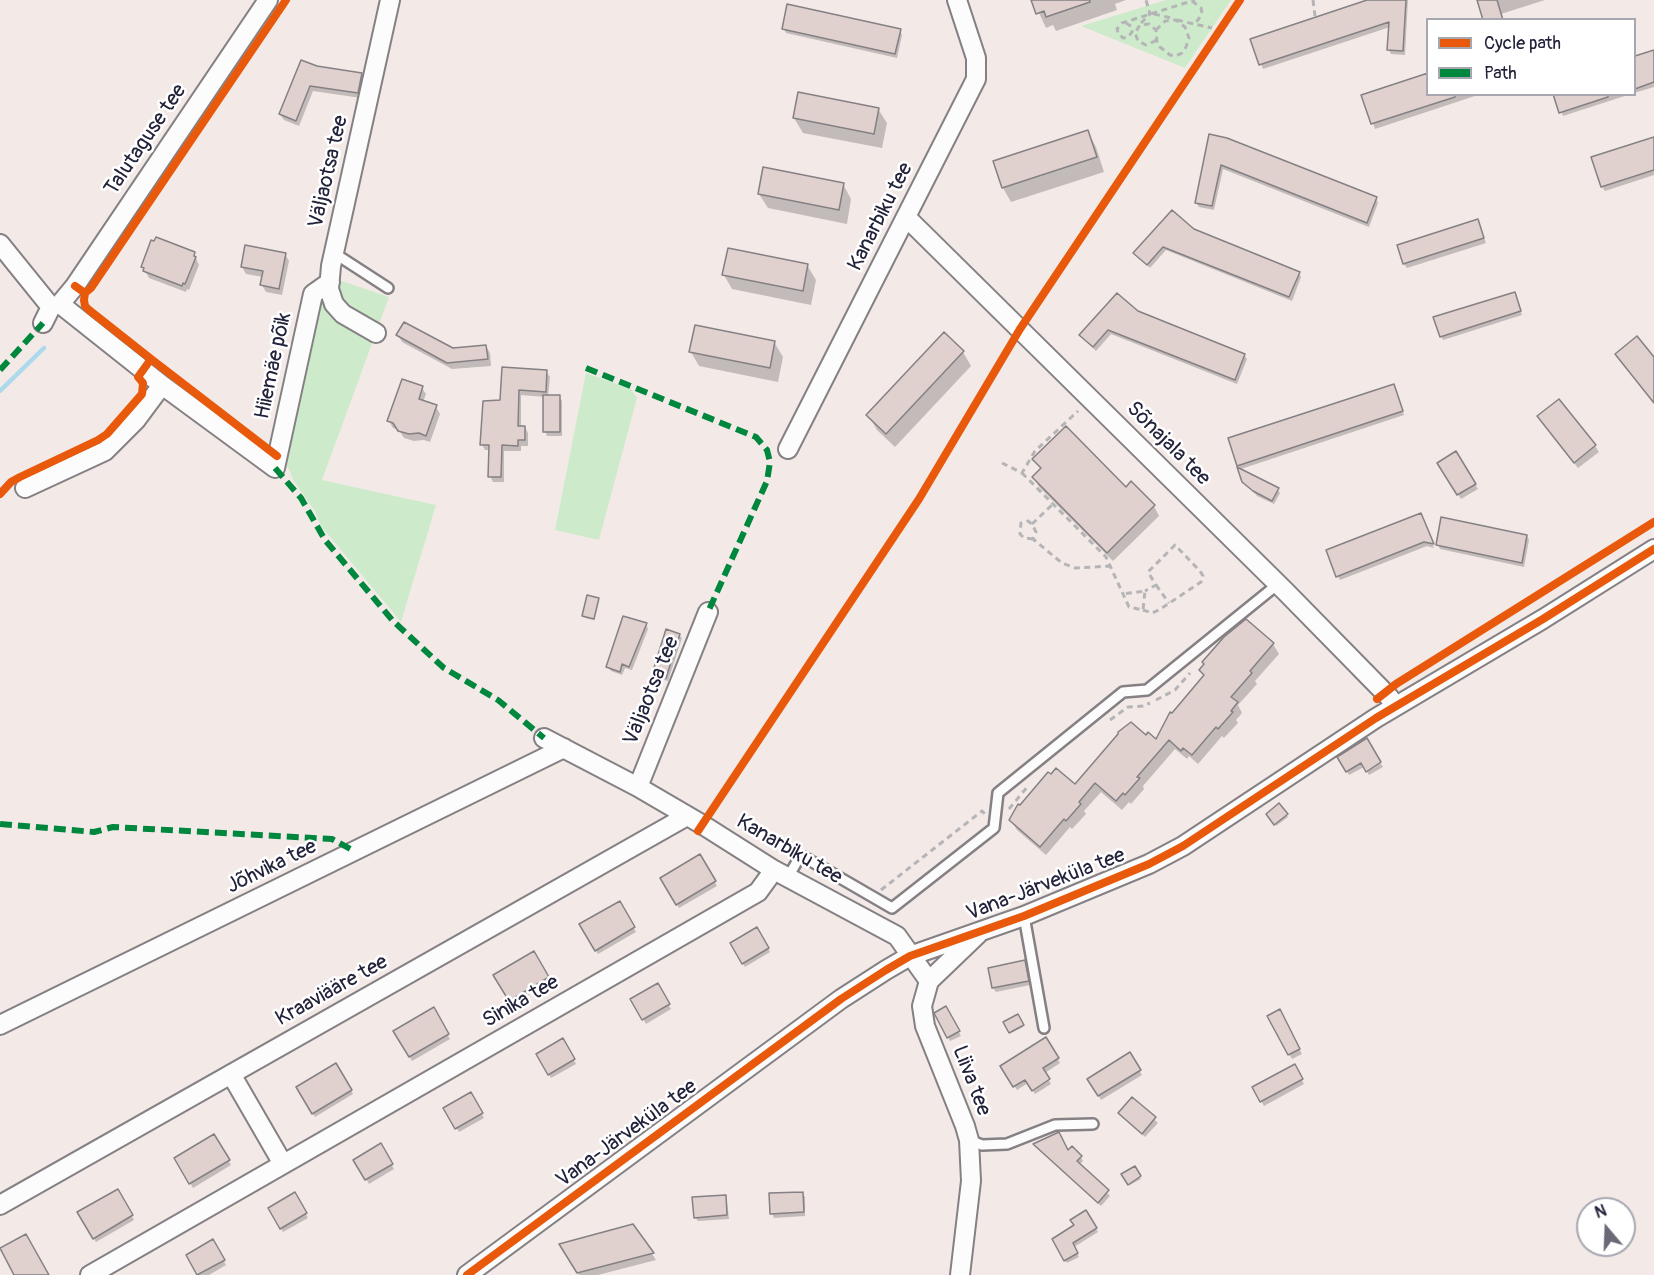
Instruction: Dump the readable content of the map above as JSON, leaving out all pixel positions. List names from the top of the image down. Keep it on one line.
{"streets":{"street":["Talutaguse tee","Väljaotsa tee","Kanarbiku tee","Hiiemäe põik","Sõnajala tee","Jõhvika tee","Vana-Järveküla tee","Kraaviääre tee","Sinika tee","Liiva tee"]},"crossings":[["Väljaotsa tee","Kanarbiku tee"],["Väljaotsa tee","Hiiemäe põik"],["Kanarbiku tee","Sõnajala tee"],["Kanarbiku tee","Jõhvika tee"],["Kanarbiku tee","Vana-Järveküla tee"],["Kanarbiku tee","Kraaviääre tee"],["Kanarbiku tee","Sinika tee"],["Kanarbiku tee","Liiva tee"],["Sõnajala tee","Vana-Järveküla tee"]],"legend":["Cycle path","Path"],"north":"top"}
